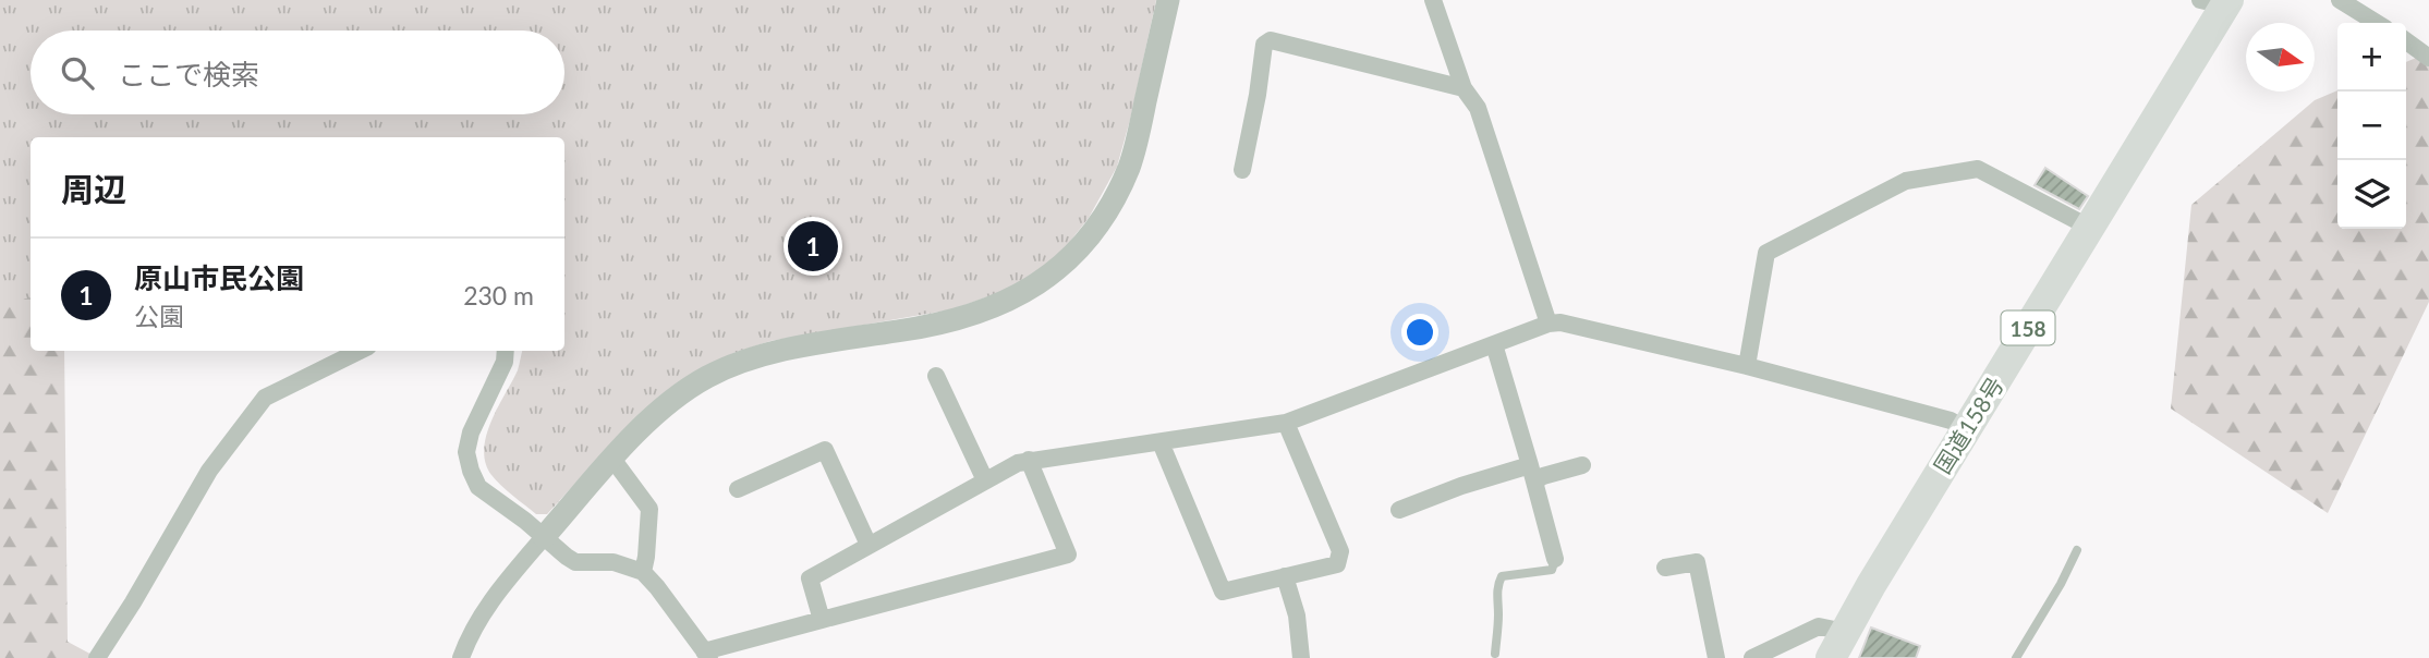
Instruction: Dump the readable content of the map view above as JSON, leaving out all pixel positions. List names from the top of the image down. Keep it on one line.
{"streets":{"highway":["158","国道158号"]},"north":"right","page":{"map_buttons":["+","−"],"search":"ここで検索","heading":"周辺","pins":"1","list":[{"mark":"1","name":"原山市民公園","note":"公園","value":"230 m"}]}}
